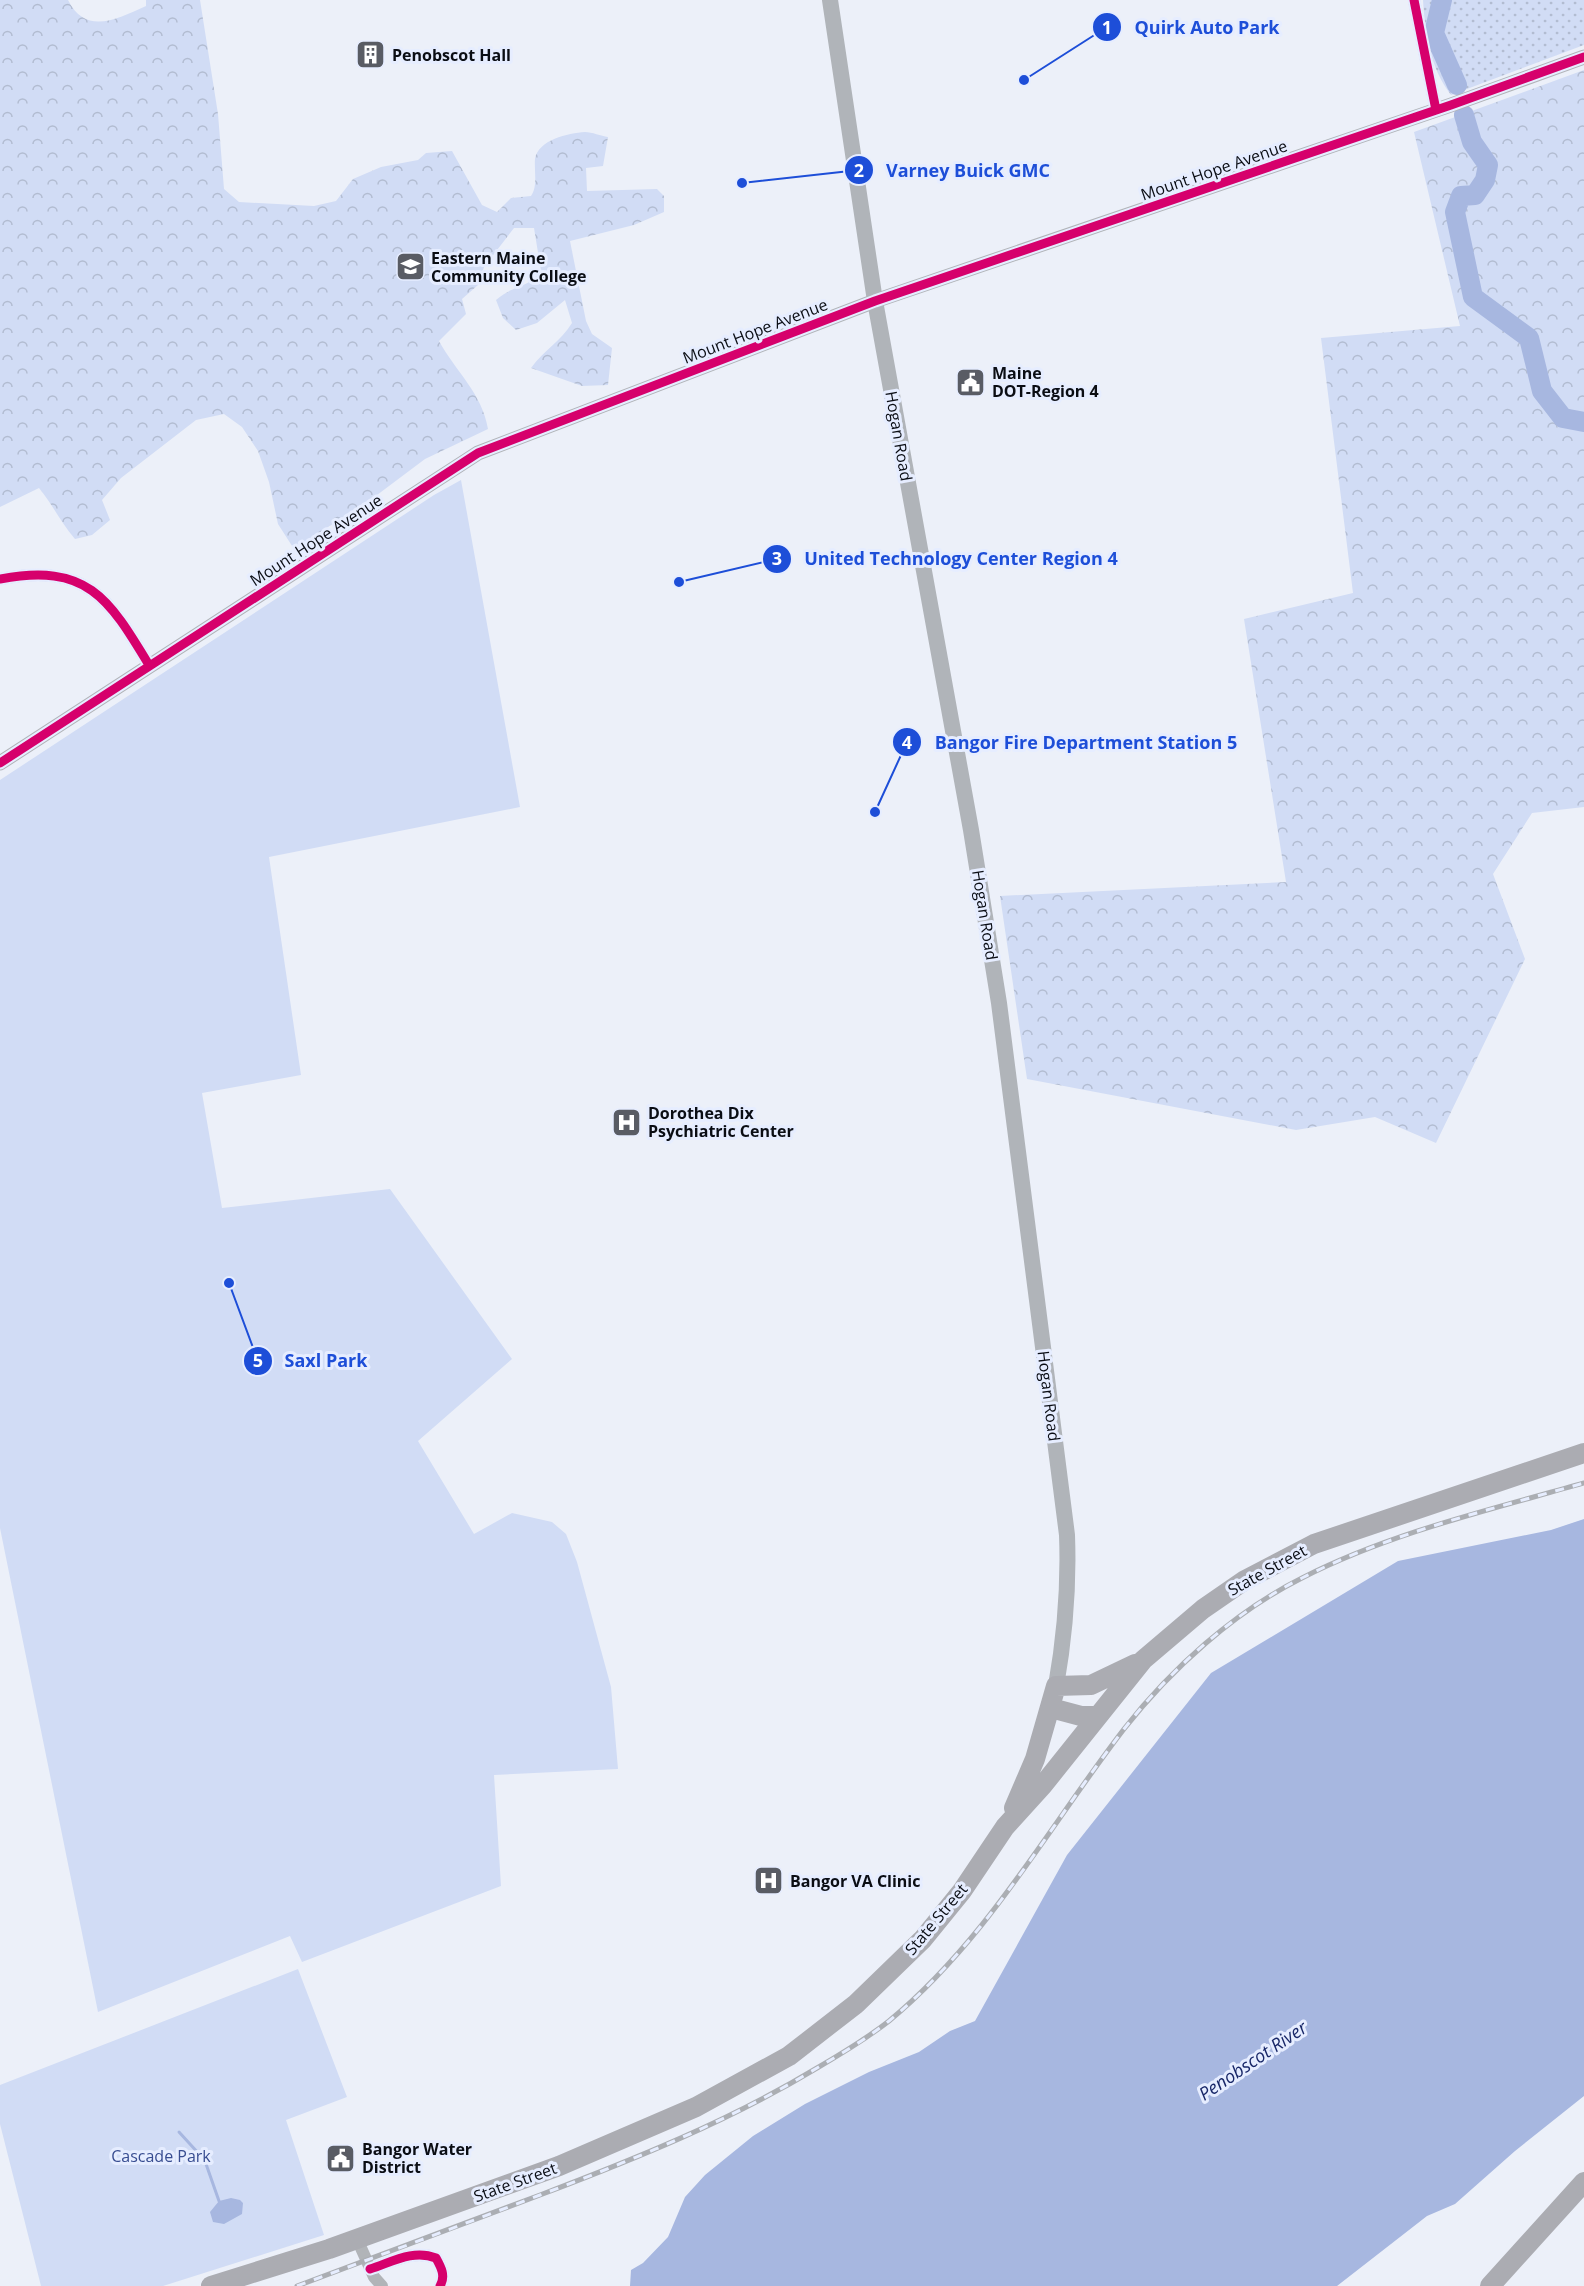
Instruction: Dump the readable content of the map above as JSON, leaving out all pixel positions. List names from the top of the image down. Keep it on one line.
{"streets":{"main road":["Hogan Road","State Street"],"street":["Mount Hope Avenue"]},"crossings":[["Mount Hope Avenue","Hogan Road"],["Hogan Road","State Street"]],"water":["Penobscot River"],"parks":["Cascade Park"],"places":{"building":["Penobscot Hall"],"other":["Quirk Auto Park","Varney Buick GMC","United Technology Center Region 4","Bangor Fire Department Station 5","Saxl Park"],"school or university":["Eastern Maine Community College"],"public building":["Maine DOT-Region 4","Bangor Water District"],"hospital":["Dorothea Dix Psychiatric Center","Bangor VA Clinic"]}}
